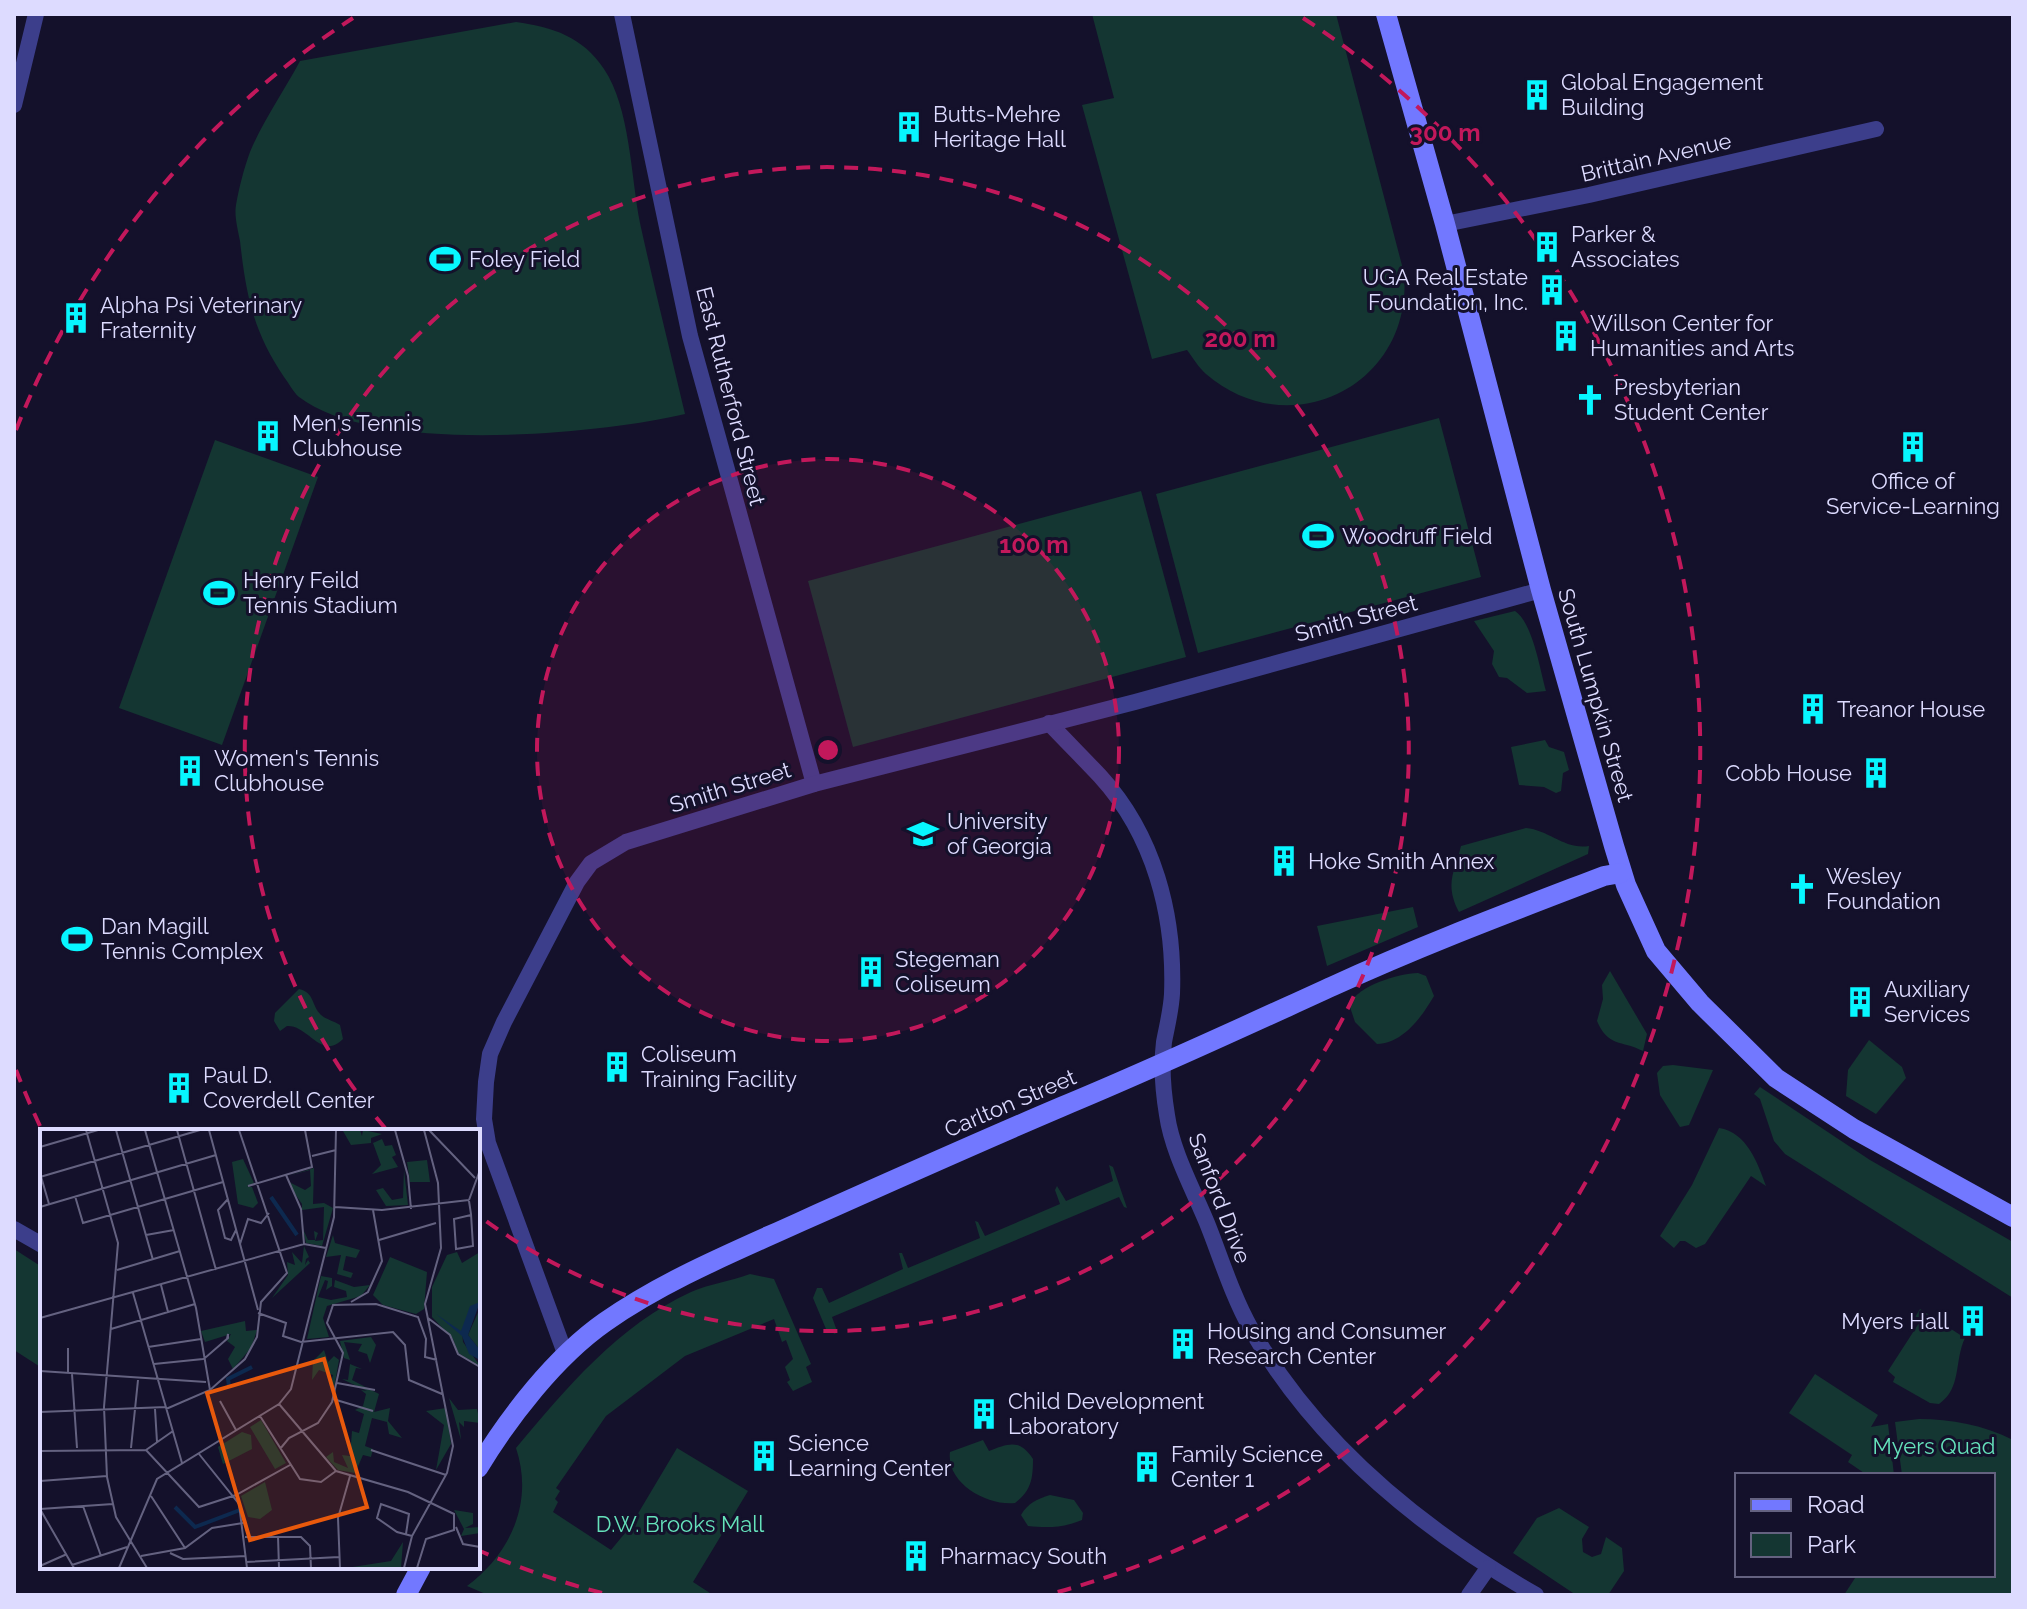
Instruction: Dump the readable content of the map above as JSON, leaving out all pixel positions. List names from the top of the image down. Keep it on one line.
{"streets":{"main road":["South Lumpkin Street","Carlton Street"],"street":["Brittain Avenue","East Rutherford Street","Smith Street","Sanford Drive"]},"crossings":[["Brittain Avenue","South Lumpkin Street"],["East Rutherford Street","Smith Street"],["Smith Street","South Lumpkin Street"],["Smith Street","Carlton Street"],["Smith Street","Sanford Drive"],["South Lumpkin Street","Carlton Street"],["Carlton Street","Sanford Drive"]],"parks":["Myers Quad","D.W. Brooks Mall"],"places":{"building":["Global Engagement Building","Butts-Mehre Heritage Hall","Parker & Associates","UGA Real Estate Foundation, Inc.","Alpha Psi Veterinary Fraternity","Willson Center for Humanities and Arts","Men's Tennis Clubhouse","Office of Service-Learning","Treanor House","Women's Tennis Clubhouse","Cobb House","Hoke Smith Annex","Stegeman Coliseum","Auxiliary Services","Coliseum Training Facility","Paul D. Coverdell Center","Myers Hall","Housing and Consumer Research Center","Child Development Laboratory","Science Learning Center","Family Science Center 1","Pharmacy South"],"sports":["Foley Field","Woodruff Field","Henry Feild Tennis Stadium","Dan Magill Tennis Complex"],"church":["Presbyterian Student Center","Wesley Foundation"],"school or university":["University of Georgia"]},"legend":["Road","Park"],"rings":["300 m","200 m","100 m"]}
